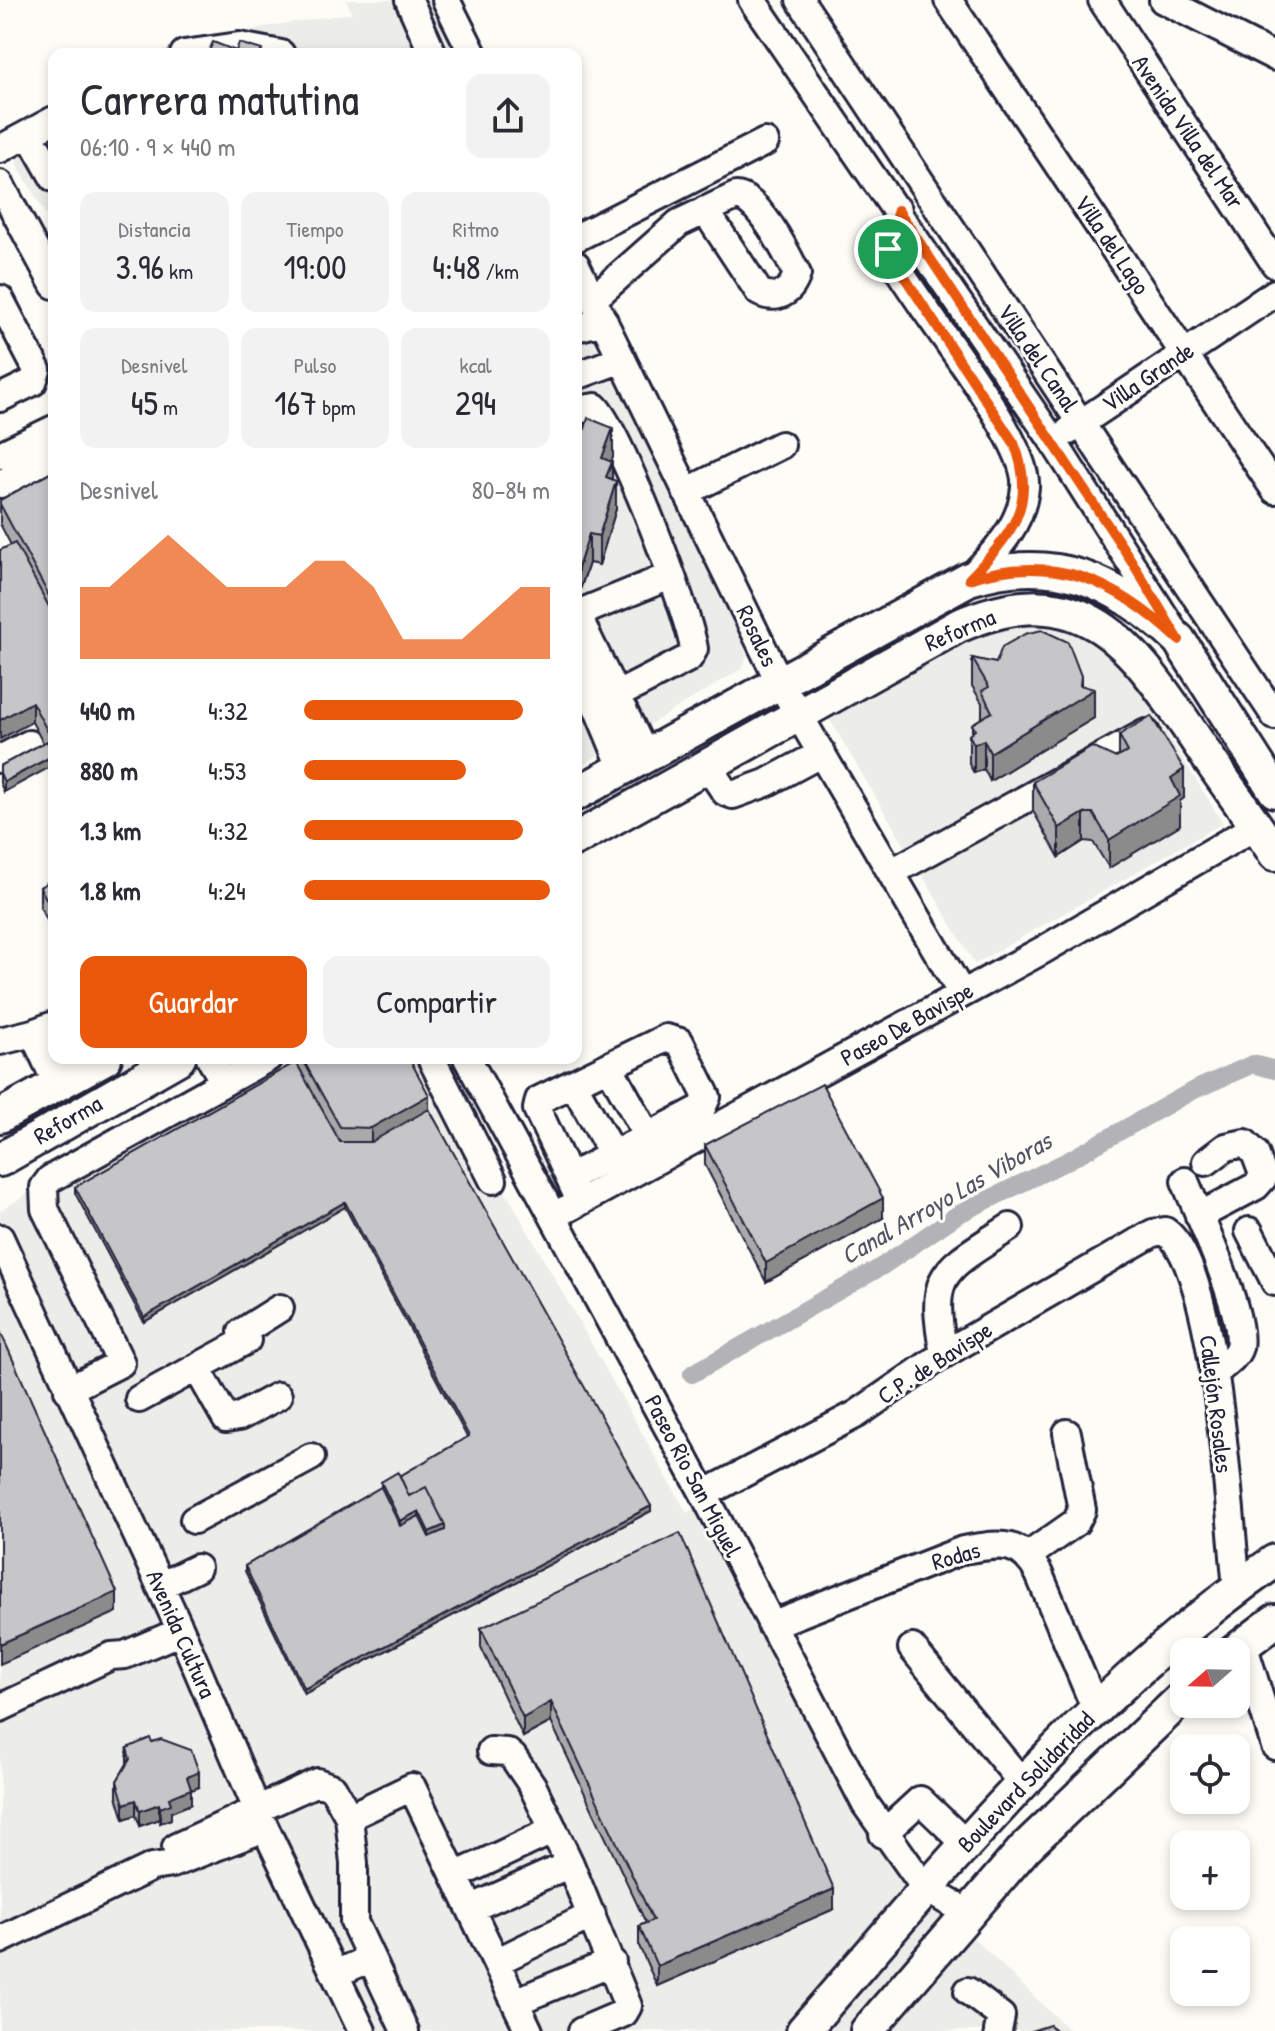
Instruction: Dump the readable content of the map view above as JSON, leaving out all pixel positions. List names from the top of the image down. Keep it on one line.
{"streets":{"main road":["Reforma","Boulevard Solidaridad"],"street":["Avenida Villa del Mar","Villa del Lago","Villa del Canal","Villa Grande","Rosales","Paseo De Bavispe","C.P. de Bavispe","Callejón Rosales","Paseo Rio San Miguel","Rodas","Avenida Cultura"]},"crossings":[["Villa del Lago","Villa Grande"],["Villa del Canal","Villa Grande"],["Villa del Canal","Reforma"],["Reforma","Rosales"],["Reforma","Paseo De Bavispe"],["Rosales","Paseo De Bavispe"],["Paseo De Bavispe","Paseo Rio San Miguel"],["C.P. de Bavispe","Callejón Rosales"],["C.P. de Bavispe","Paseo Rio San Miguel"],["Callejón Rosales","Boulevard Solidaridad"],["Paseo Rio San Miguel","Rodas"],["Paseo Rio San Miguel","Boulevard Solidaridad"]],"water":["Canal Arroyo Las Viboras"],"north":"left","page":{"heading":["Carrera matutina","06:10 · 9 × 440 m"],"stats":[["Distancia","3.96 km"],["Tiempo","19:00"],["Ritmo","4:48 /km"],["Desnivel","45 m"],["Pulso","167 bpm"],["kcal","294"]],"chart":["Desnivel","80–84 m"],"list":[{"name":"440 m","note":"4:32"},{"name":"880 m","note":"4:53"},{"name":"1.3 km","note":"4:32"},{"name":"1.8 km","note":"4:24"}],"buttons":["Guardar","Compartir"],"map_buttons":["+","−"]}}
